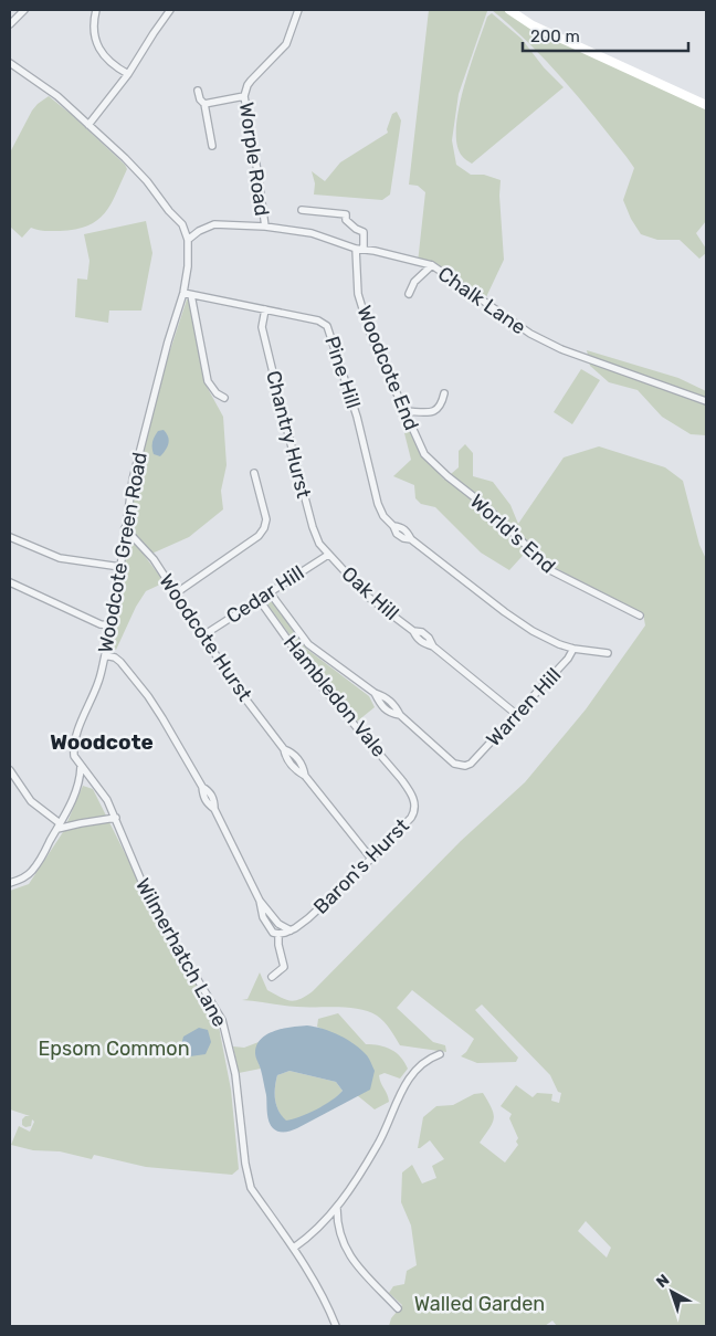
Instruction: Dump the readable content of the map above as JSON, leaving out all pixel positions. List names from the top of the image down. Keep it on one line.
{"streets":{"street":["Worple Road","Chalk Lane","Woodcote End","Pine Hill","Chantry Hurst","World's End","Woodcote Green Road","Oak Hill","Cedar Hill","Woodcote Hurst","Hambledon Vale","Warren Hill","Baron's Hurst","Wilmerhatch Lane"]},"crossings":[["Worple Road","Chalk Lane"],["Chalk Lane","Woodcote End"],["Chalk Lane","Woodcote Green Road"],["Woodcote End","World's End"],["Pine Hill","Chantry Hurst"],["Pine Hill","Woodcote Green Road"],["Pine Hill","Warren Hill"],["Chantry Hurst","Oak Hill"],["Chantry Hurst","Cedar Hill"],["Woodcote Green Road","Woodcote Hurst"],["Woodcote Green Road","Wilmerhatch Lane"],["Oak Hill","Cedar Hill"],["Oak Hill","Warren Hill"],["Cedar Hill","Woodcote Hurst"],["Cedar Hill","Hambledon Vale"],["Cedar Hill","Warren Hill"],["Woodcote Hurst","Baron's Hurst"],["Hambledon Vale","Baron's Hurst"]],"districts":["Woodcote"],"parks":["Epsom Common","Walled Garden"],"scale_bar":"200 m","north":"top left"}
